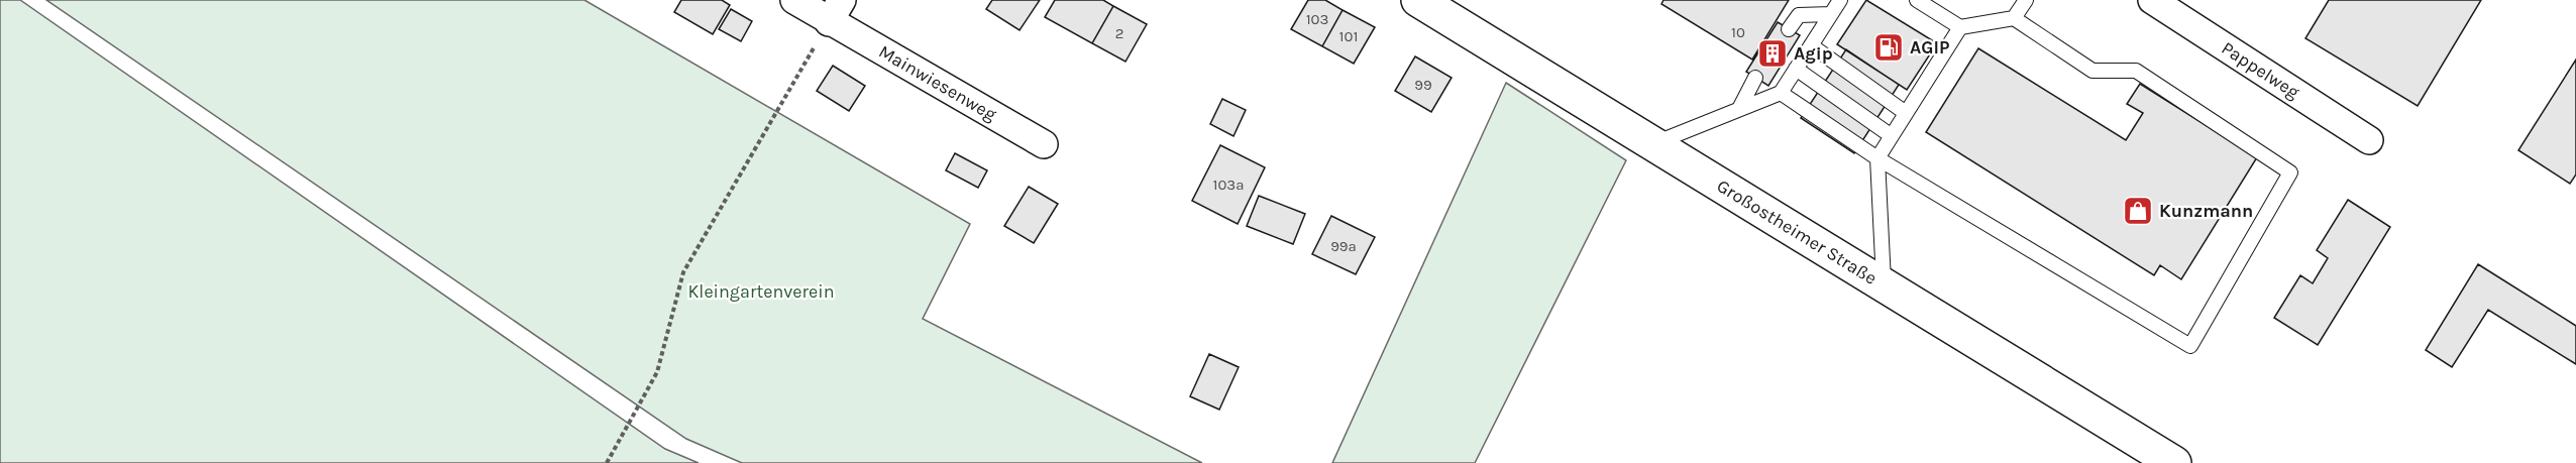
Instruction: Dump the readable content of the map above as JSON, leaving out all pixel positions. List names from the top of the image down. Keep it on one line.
{"streets":{"main road":["Großostheimer Straße"],"street":["Pappelweg","Mainwiesenweg"]},"parks":["Kleingartenverein"],"places":{"fuel station":["AGIP"],"building":["Agip"],"shop":["Kunzmann"]},"house_numbers":["103","10","2","101","99","103a","99a"]}
